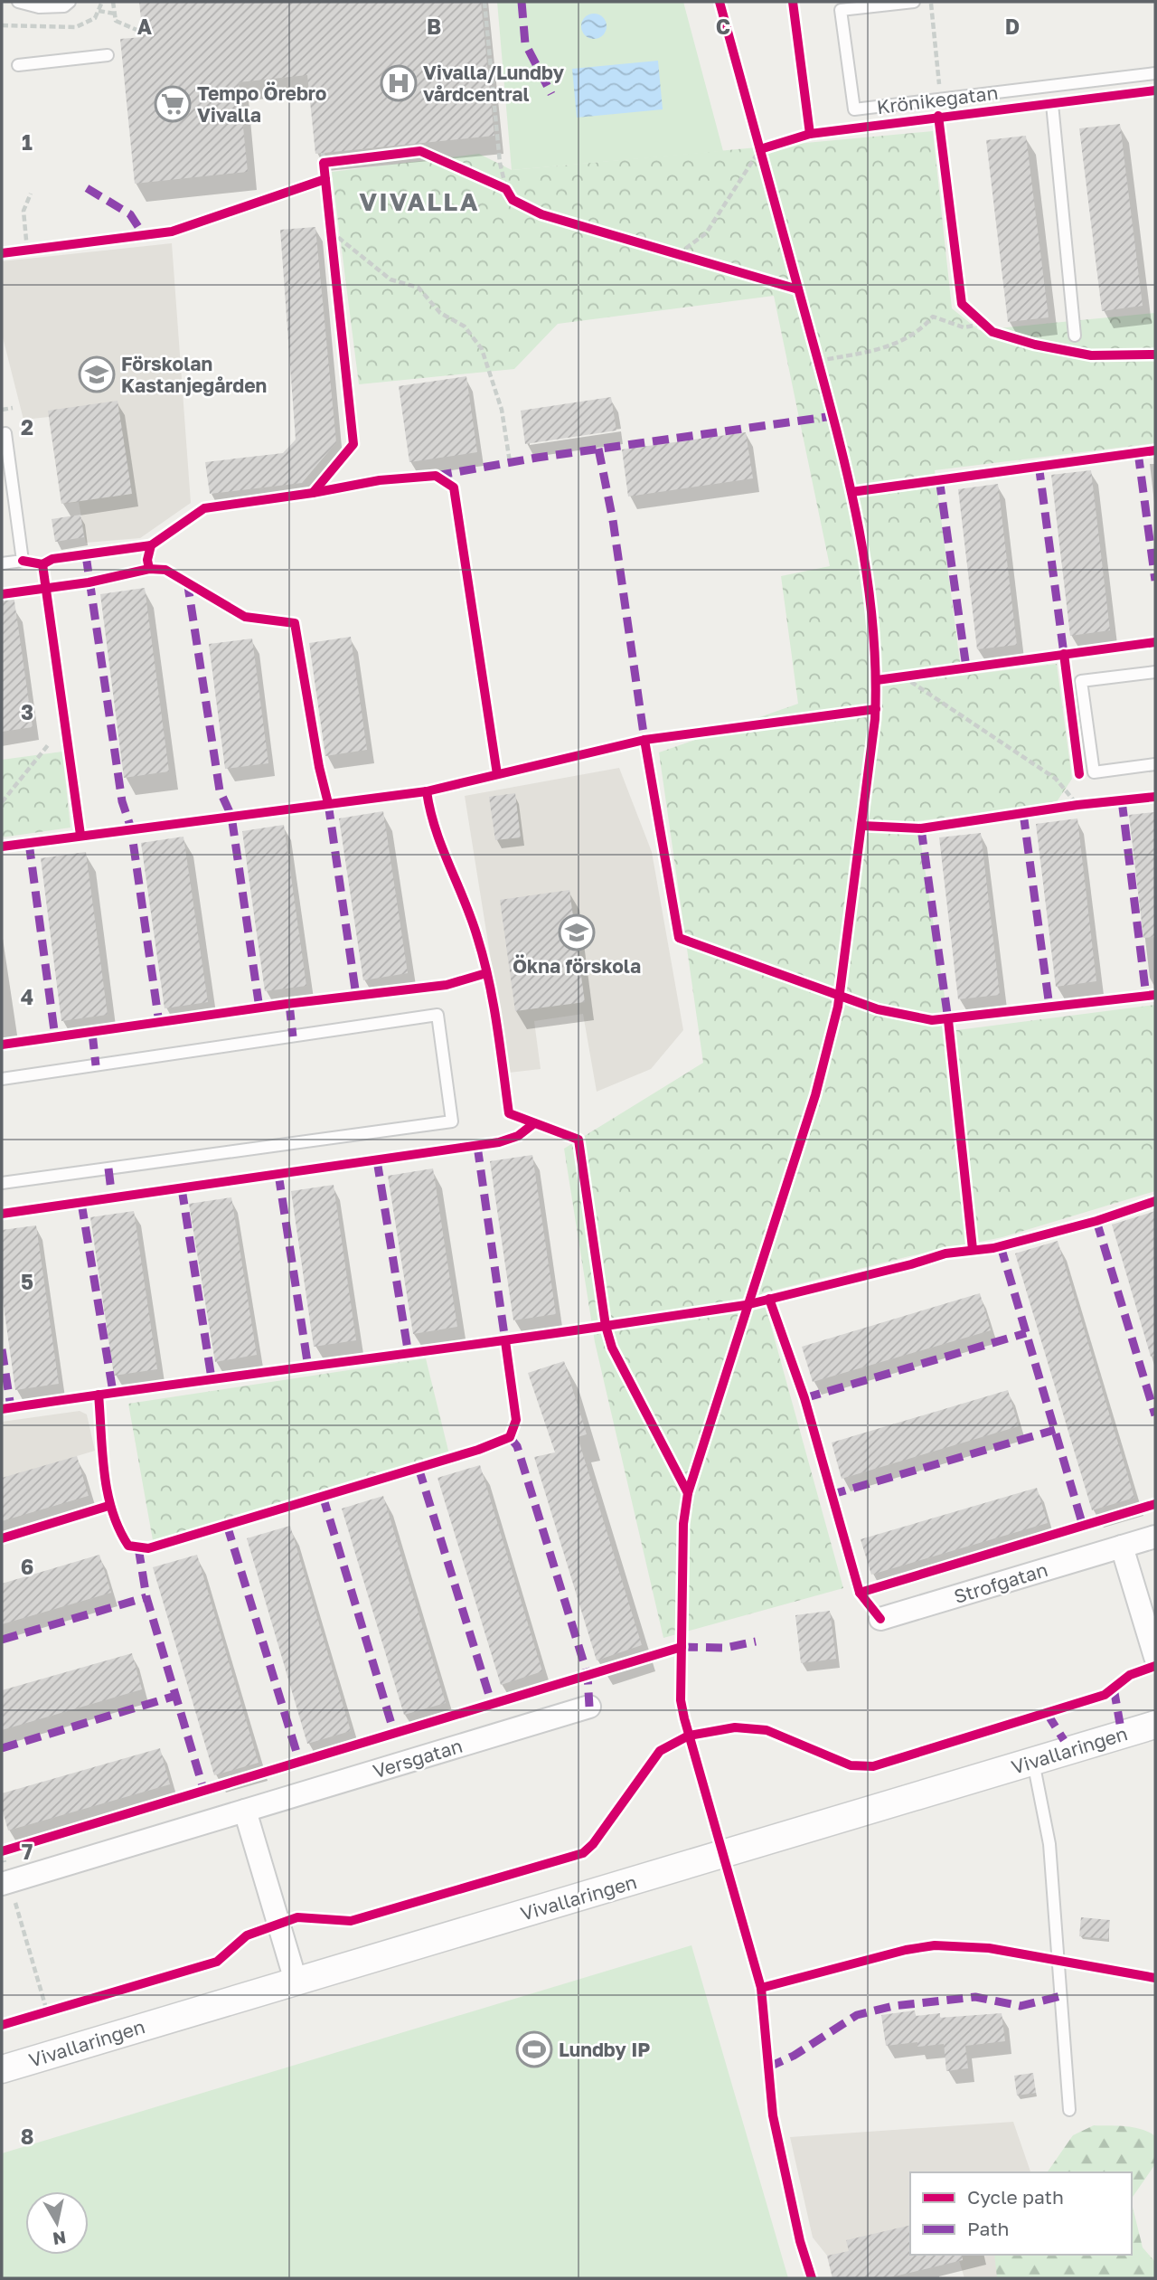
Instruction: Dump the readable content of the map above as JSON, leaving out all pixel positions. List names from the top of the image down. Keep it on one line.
{"streets":{"street":["Strofgatan","Vivallaringen","Versgatan"],"lane":["Krönikegatan"]},"districts":["VIVALLA"],"places":{"hospital":["Vivalla/Lundby vårdcentral"],"supermarket":["Tempo Örebro Vivalla"],"school or university":["Förskolan Kastanjegården","Ökna förskola"],"sports":["Lundby IP"]},"legend":["Cycle path","Path"],"north":"bottom","grid":{"columns":["A","B","C","D"],"rows":["1","2","3","4","5","6","7","8"]}}
